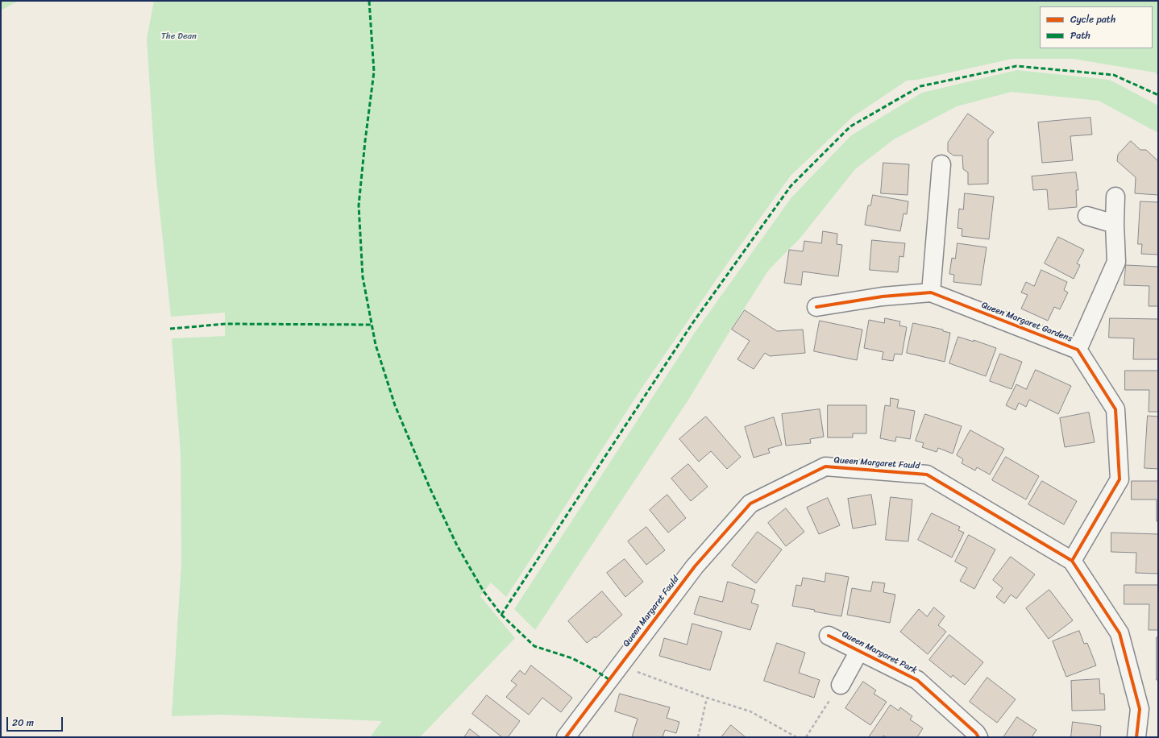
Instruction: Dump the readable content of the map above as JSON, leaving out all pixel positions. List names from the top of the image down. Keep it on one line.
{"streets":{"street":["Queen Margaret Gardens","Queen Margaret Fauld","Queen Margaret Park"]},"crossings":[["Queen Margaret Gardens","Queen Margaret Fauld"]],"parks":["The Dean"],"legend":["Cycle path","Path"],"scale_bar":"20 m"}
